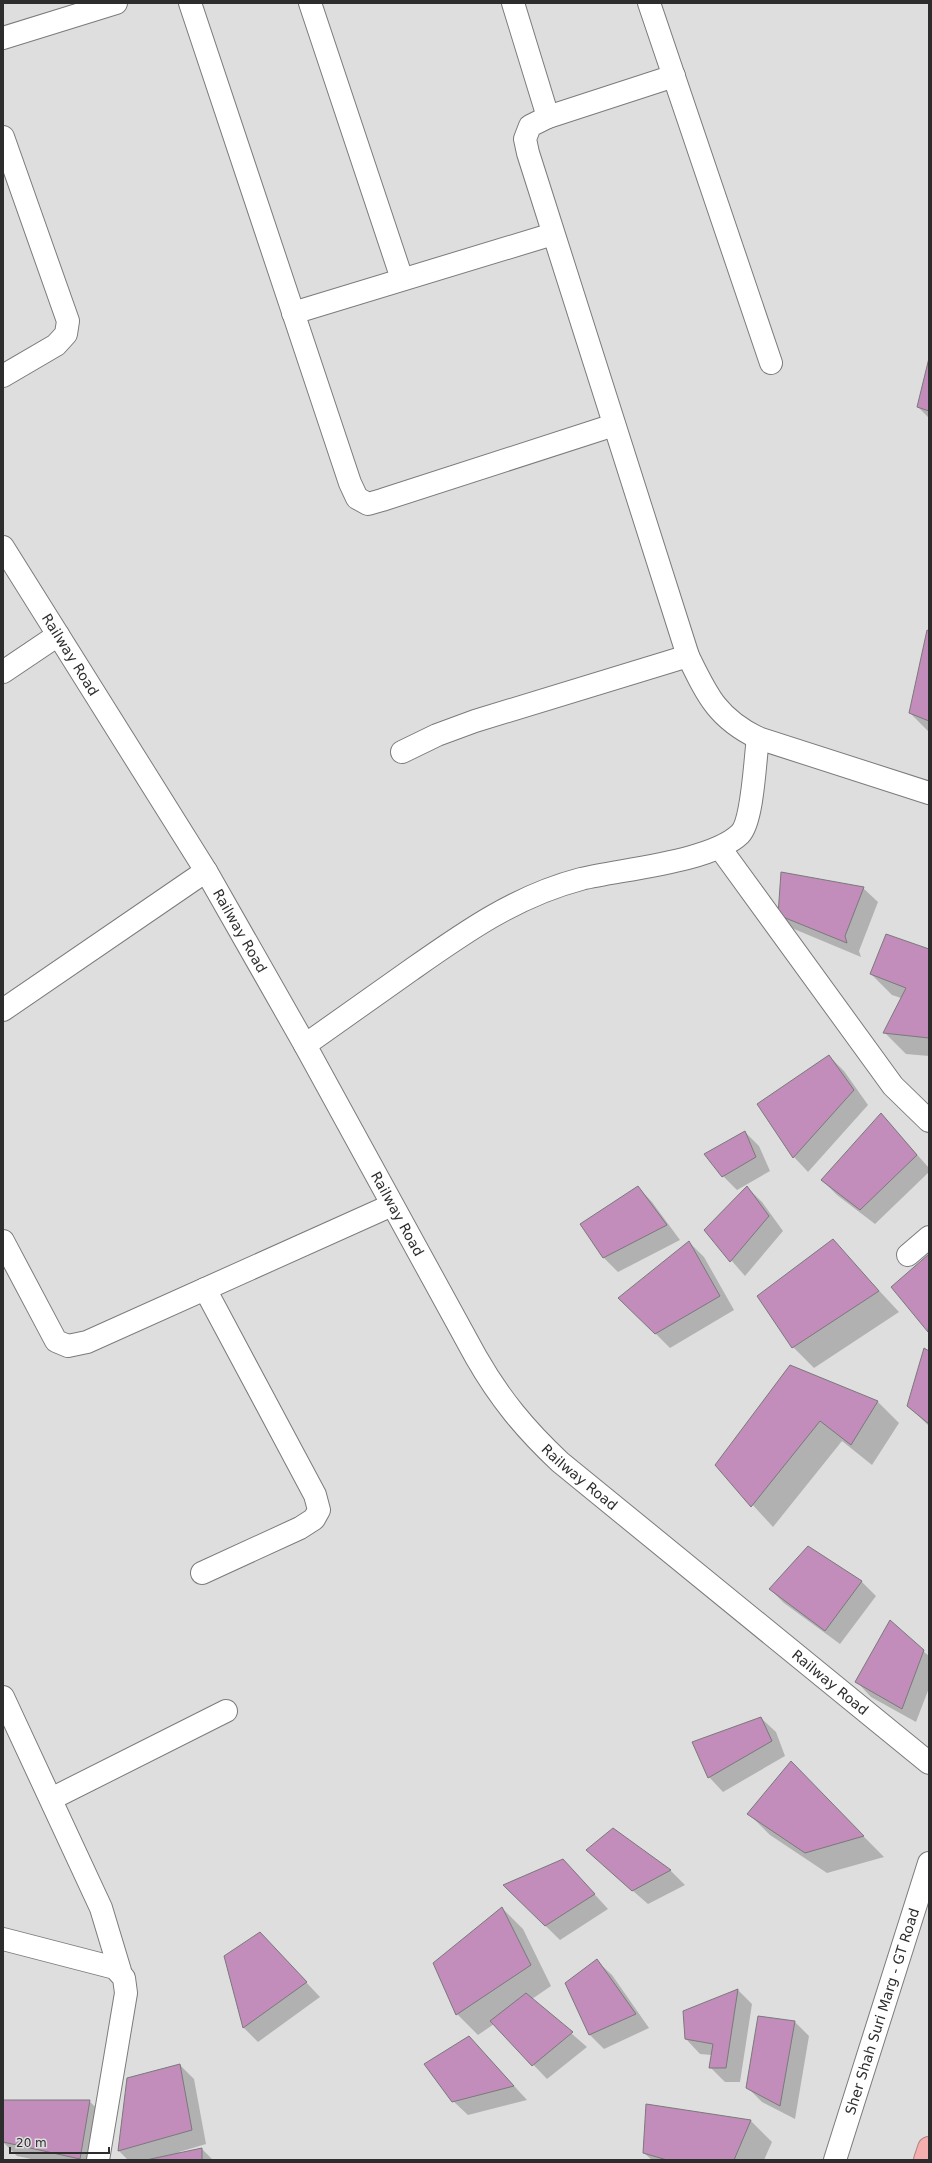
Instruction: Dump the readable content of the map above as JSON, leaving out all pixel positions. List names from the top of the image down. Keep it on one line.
{"streets":{"street":["Railway Road","Sher Shah Suri Marg - GT Road"]},"scale_bar":"20 m"}
